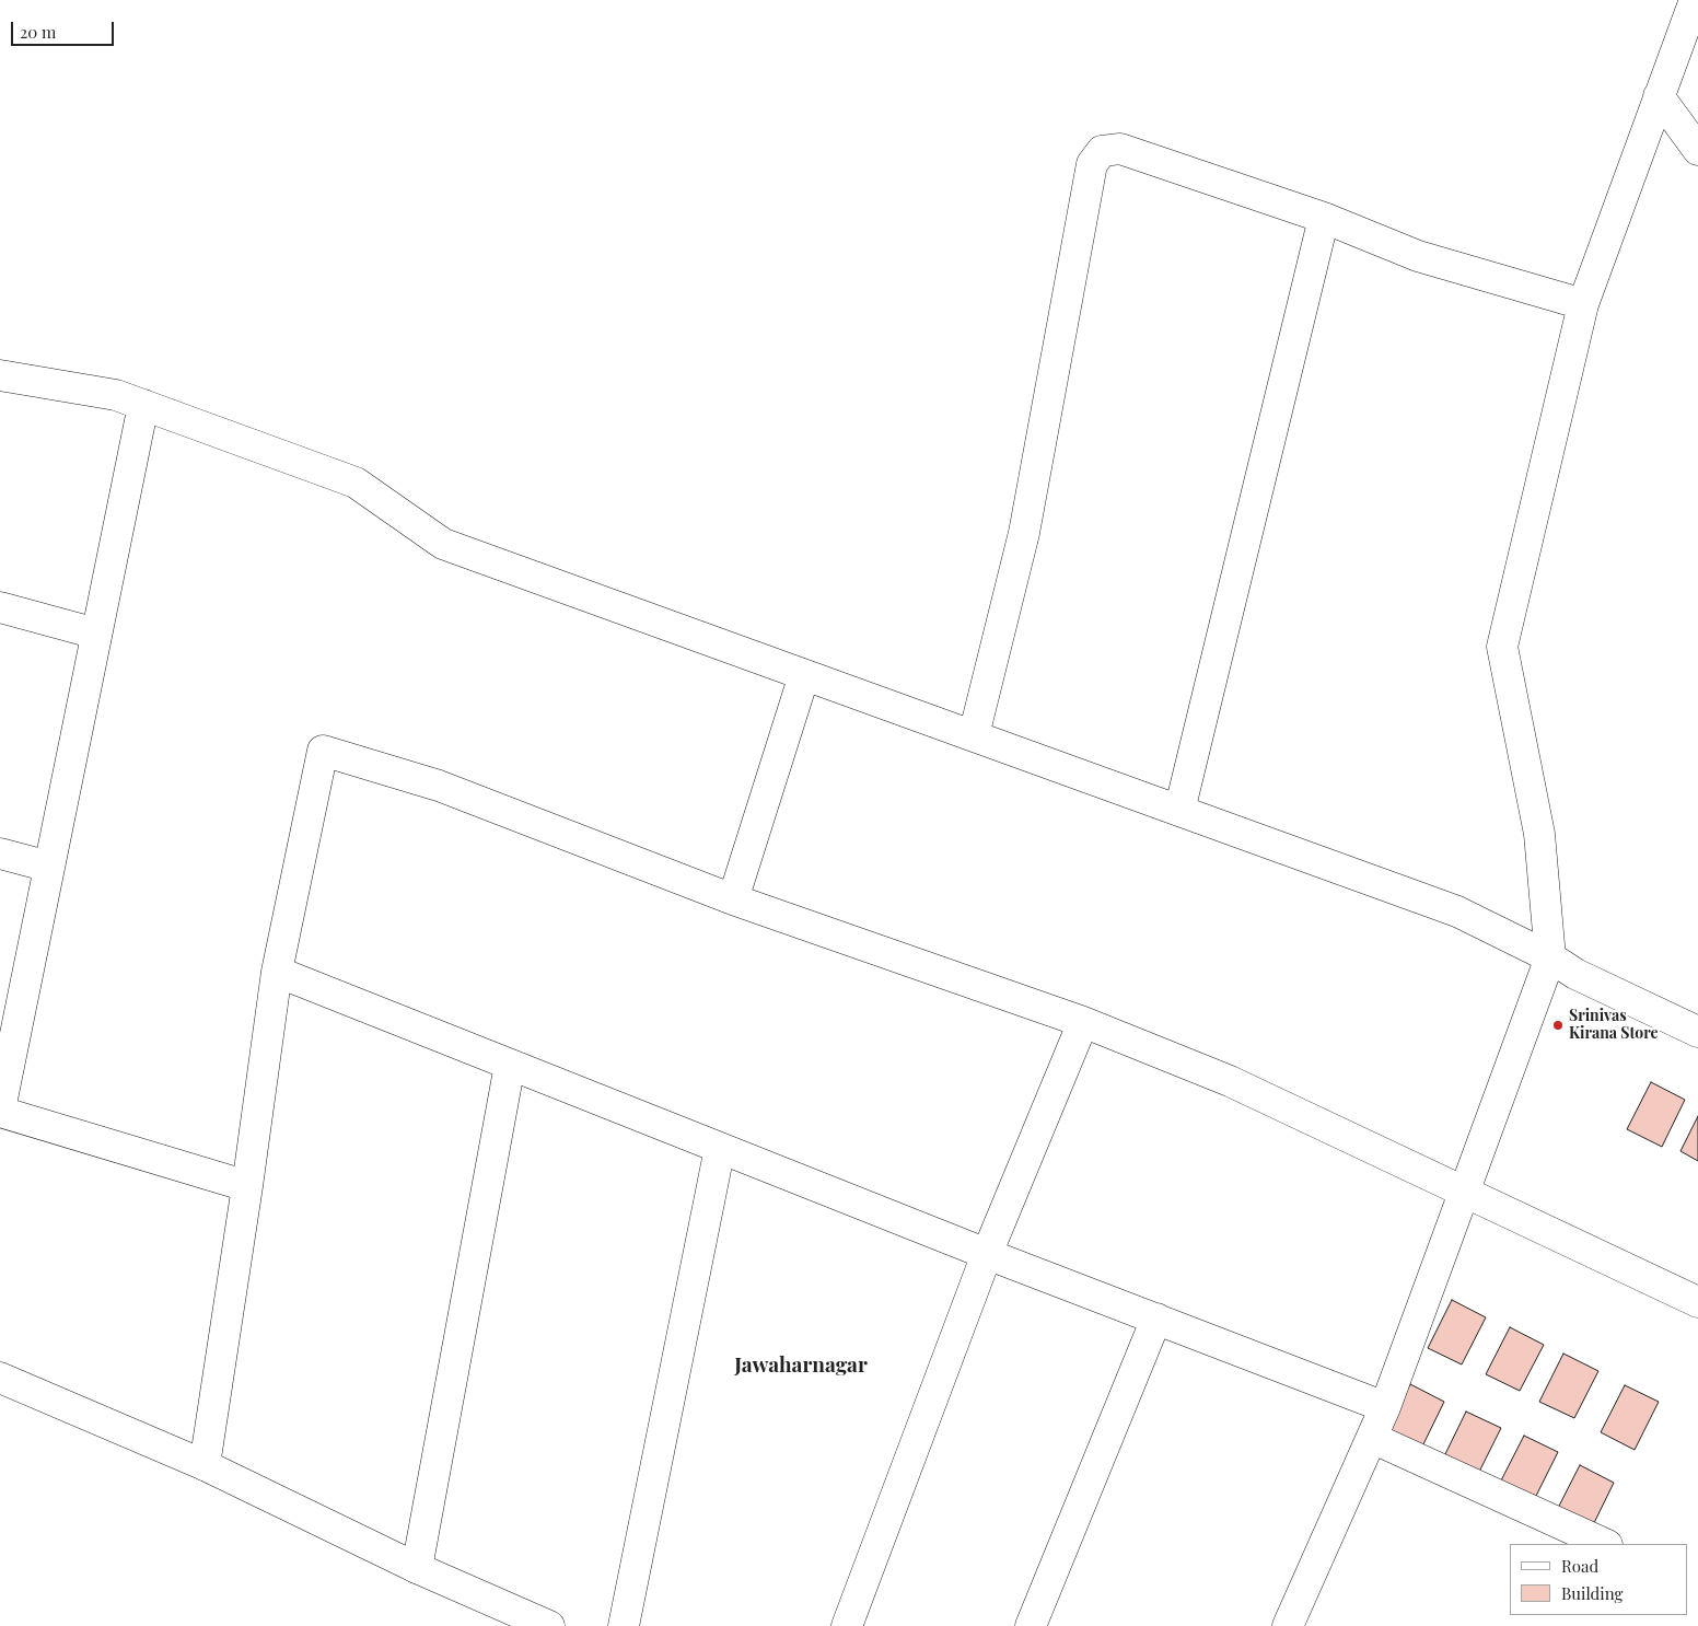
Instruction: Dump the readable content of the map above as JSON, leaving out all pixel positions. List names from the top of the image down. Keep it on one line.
{"districts":["Jawaharnagar"],"places":["Srinivas Kirana Store"],"legend":["Road","Building"],"scale_bar":"20 m"}
